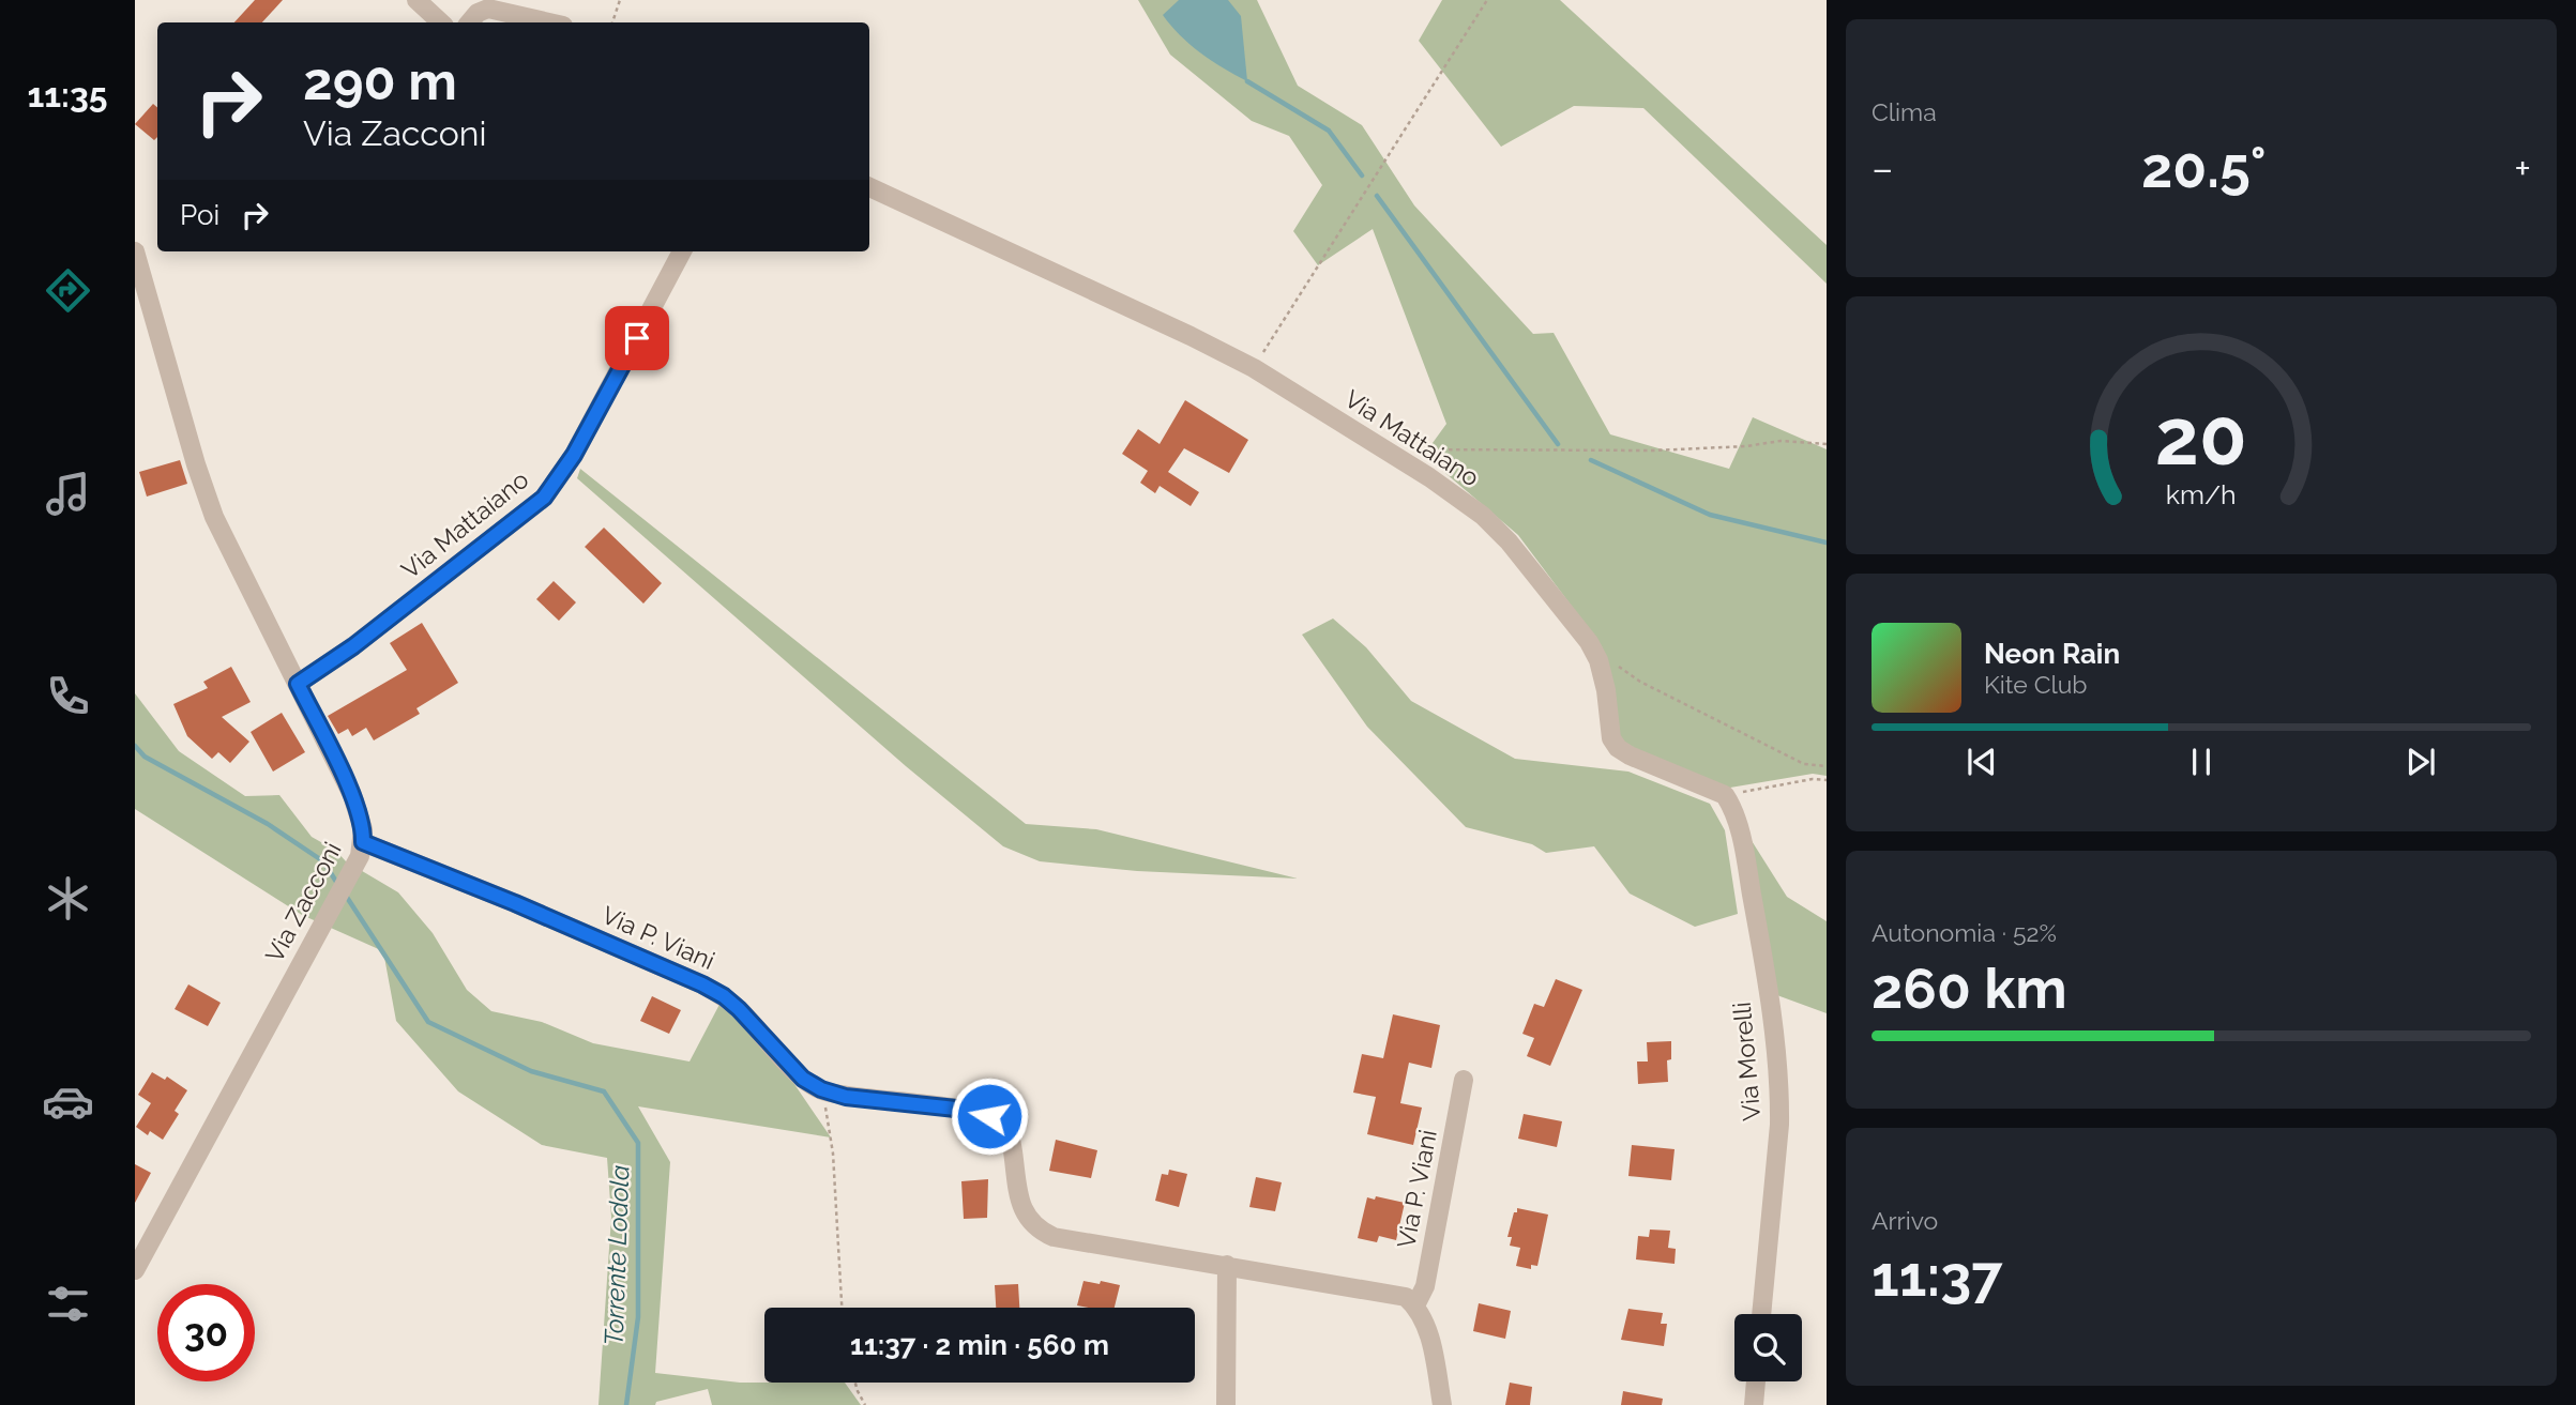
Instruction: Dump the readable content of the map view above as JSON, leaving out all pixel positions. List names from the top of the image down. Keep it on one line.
{"streets":{"street":["Via Mattaiano","Via Zacconi","Via P. Viani","Via Morelli"]},"crossings":[["Via Mattaiano","Via Zacconi"],["Via Mattaiano","Via Morelli"],["Via Zacconi","Via P. Viani"]],"water":["Torrente Lodola"],"page":{"tabs":"11:35","tile":["Clima",["Autonomia · 52%","260 km"],["Arrivo","11:37"]],"turn":["290 m","Via Zacconi"],"heat":["−","20.5°","+"],"then":"Poi","song":["Neon Rain","Kite Club"],"limit":"30","trip":"11:37 · 2 min · 560 m","gauge":["20","km/h"]}}
